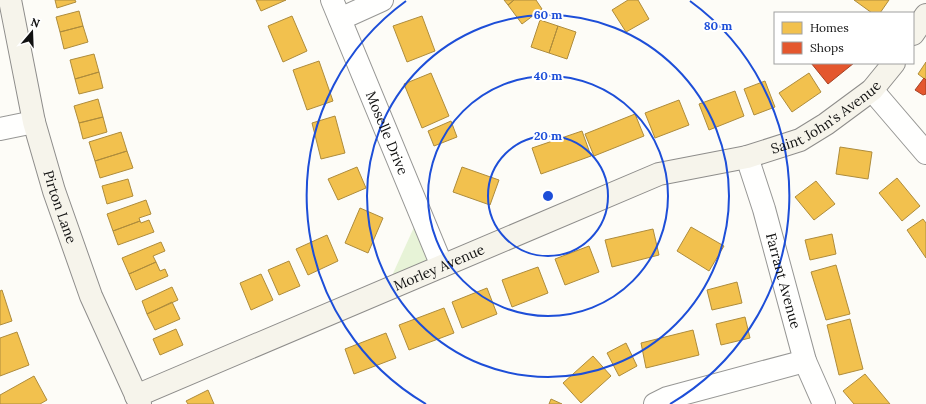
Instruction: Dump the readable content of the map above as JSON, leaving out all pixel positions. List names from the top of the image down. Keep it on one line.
{"streets":{"street":["Saint John's Avenue","Moselle Drive","Pirton Lane","Morley Avenue","Farrant Avenue"]},"crossings":[["Saint John's Avenue","Morley Avenue"],["Saint John's Avenue","Farrant Avenue"],["Moselle Drive","Morley Avenue"],["Pirton Lane","Morley Avenue"],["Morley Avenue","Farrant Avenue"]],"legend":["Homes","Shops"],"north":"top","rings":["60 m","80 m","40 m","20 m"]}
